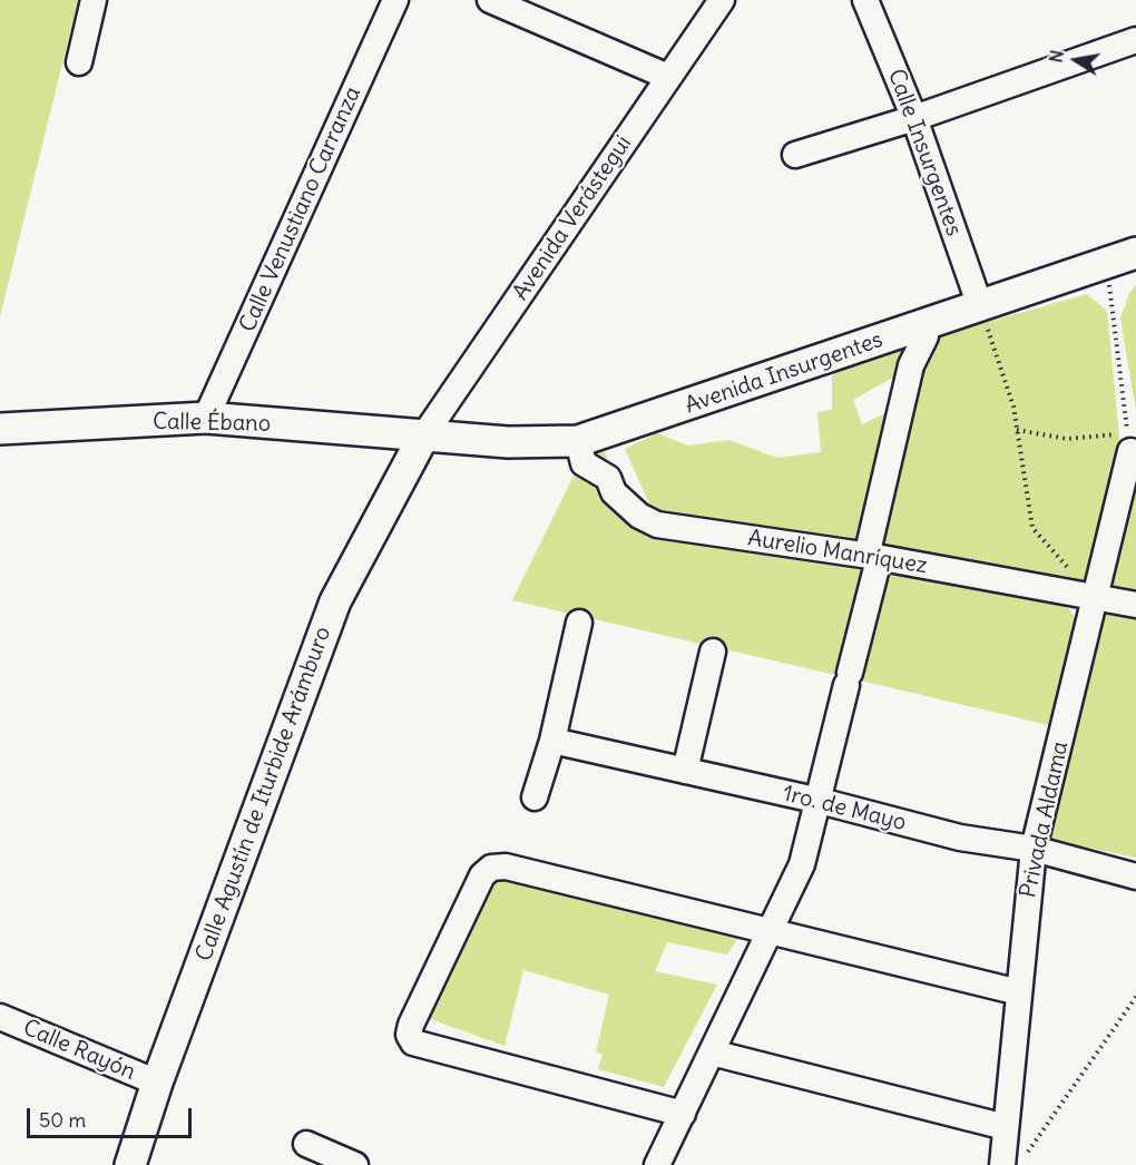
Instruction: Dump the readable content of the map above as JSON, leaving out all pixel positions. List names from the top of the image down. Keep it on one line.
{"streets":{"street":["Calle Insurgentes","Calle Venustiano Carranza","Avenida Verástegui","Avenida Insurgentes","Calle Ébano","Aurelio Manríquez","Calle Agustín de Iturbide Arámburo","1ro. de Mayo","Privada Aldama","Calle Rayón"]},"crossings":[["Calle Insurgentes","Avenida Insurgentes"],["Calle Venustiano Carranza","Calle Ébano"],["Avenida Verástegui","Avenida Insurgentes"],["Avenida Verástegui","Calle Ébano"],["Avenida Verástegui","Calle Agustín de Iturbide Arámburo"],["Avenida Insurgentes","Calle Ébano"],["Avenida Insurgentes","Aurelio Manríquez"],["Avenida Insurgentes","Calle Agustín de Iturbide Arámburo"],["Calle Ébano","Calle Agustín de Iturbide Arámburo"],["Aurelio Manríquez","Privada Aldama"],["Calle Agustín de Iturbide Arámburo","Calle Rayón"],["1ro. de Mayo","Privada Aldama"]],"scale_bar":"50 m","north":"left"}
